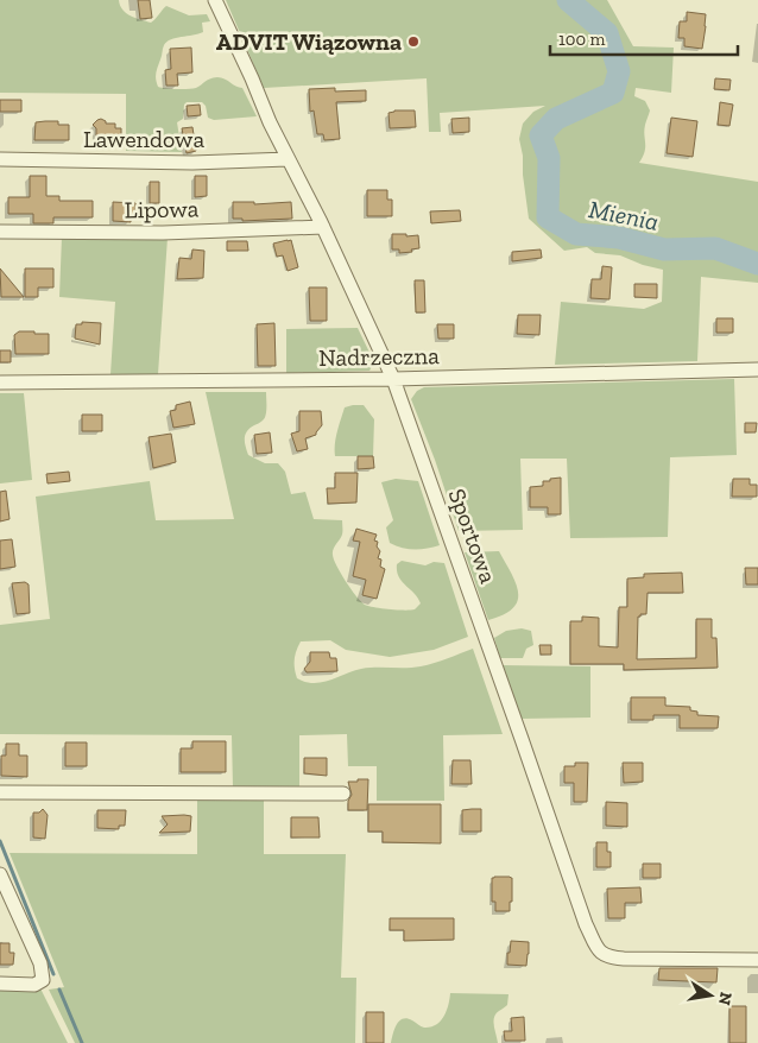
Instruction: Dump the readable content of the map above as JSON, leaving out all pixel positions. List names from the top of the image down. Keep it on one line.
{"streets":{"street":["Lawendowa","Lipowa","Nadrzeczna","Sportowa"]},"crossings":[["Lawendowa","Sportowa"],["Lipowa","Sportowa"],["Nadrzeczna","Sportowa"]],"water":["Mienia"],"places":["ADVIT Wiązowna"],"scale_bar":"100 m","north":"right"}
